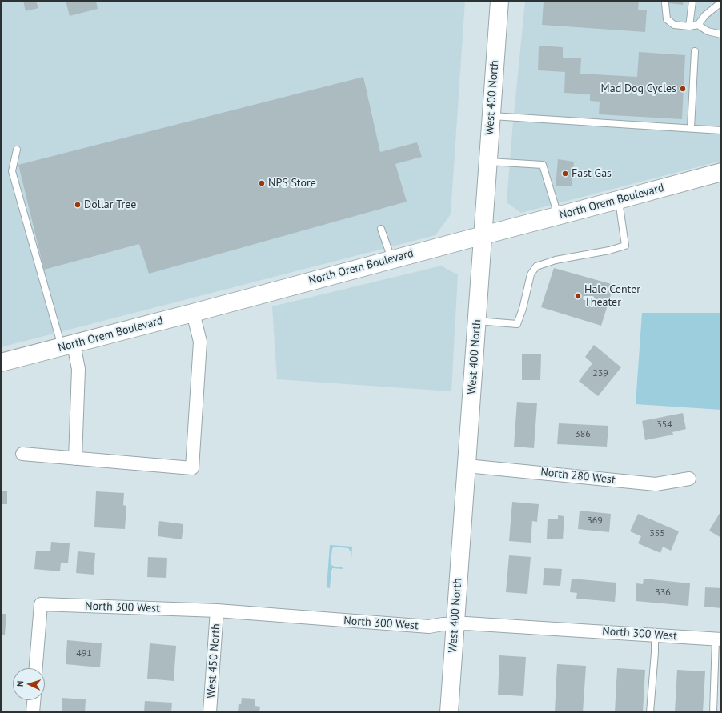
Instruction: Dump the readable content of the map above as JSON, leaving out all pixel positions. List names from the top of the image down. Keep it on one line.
{"streets":{"street":["West 400 North","North Orem Boulevard","North 280 West","North 300 West","West 450 North"]},"crossings":[["West 400 North","North Orem Boulevard"],["West 400 North","North 280 West"],["West 400 North","North 300 West"],["North 300 West","West 450 North"]],"places":["Mad Dog Cycles","Fast Gas","NPS Store","Dollar Tree","Hale Center Theater"],"house_numbers":["239","354","386","369","355","336","491"],"north":"left"}
